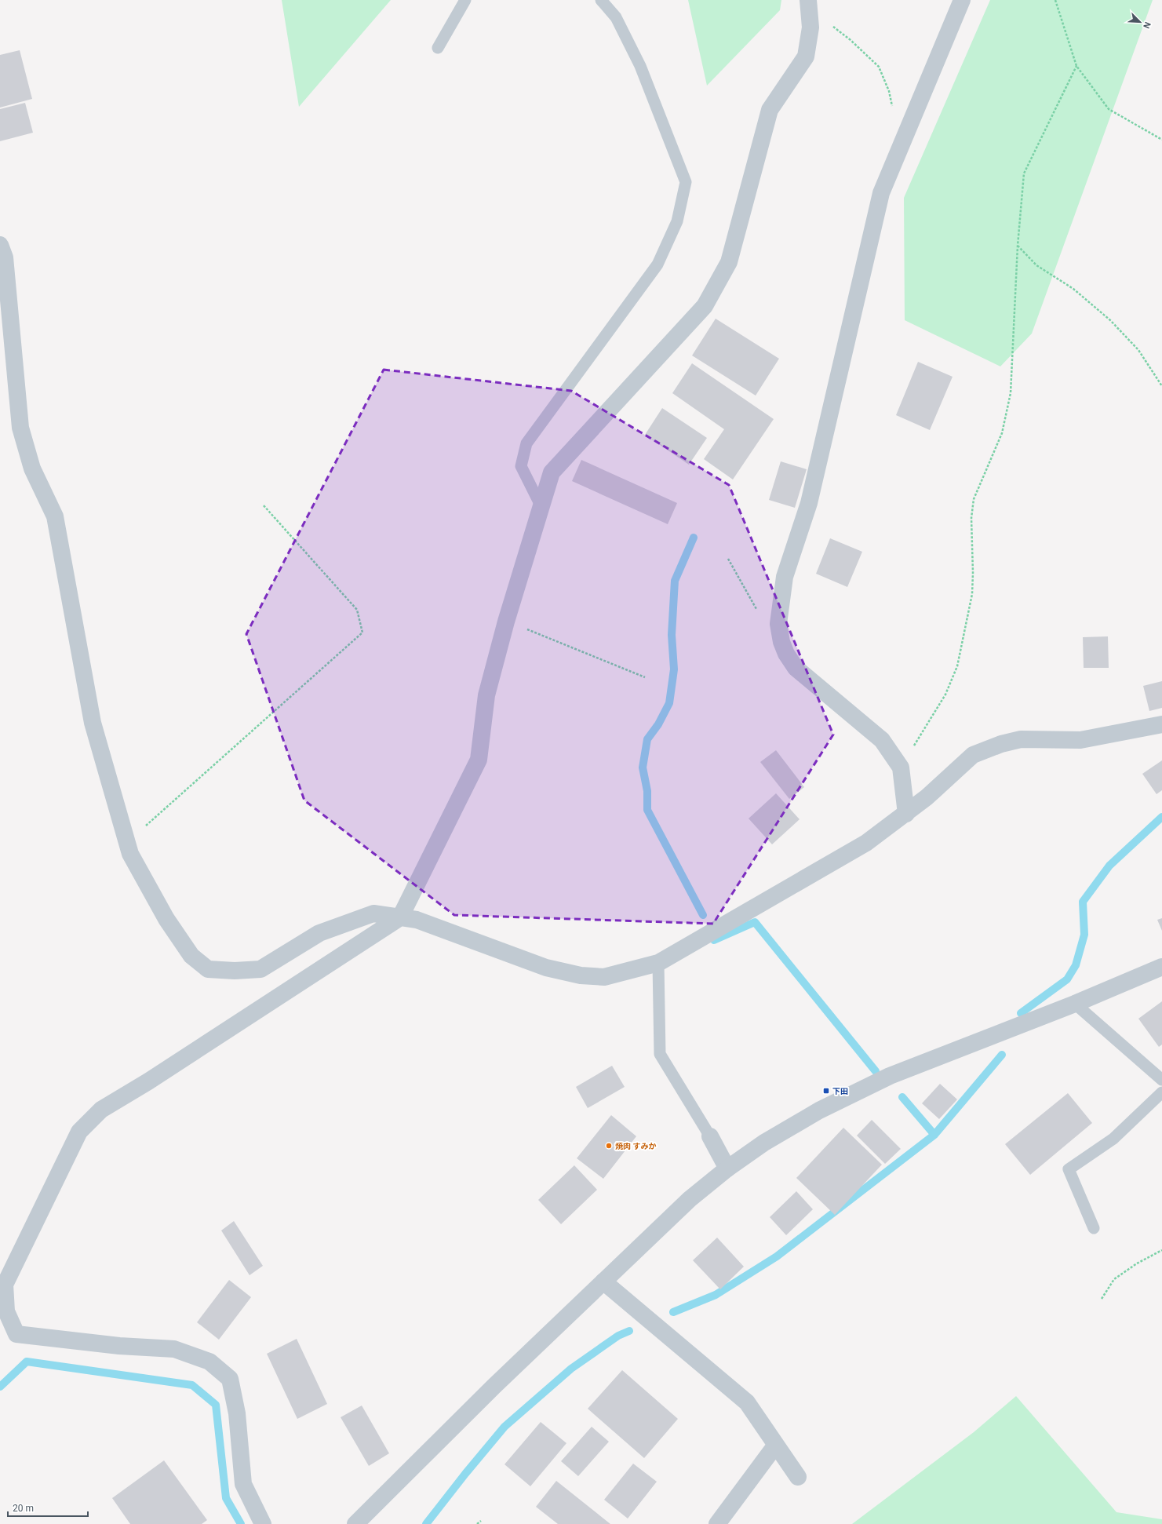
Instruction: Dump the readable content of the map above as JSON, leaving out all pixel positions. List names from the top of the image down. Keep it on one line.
{"places":{"transit":["下田"],"other":["焼肉 すみか"]},"scale_bar":"20 m","north":"bottom right"}
